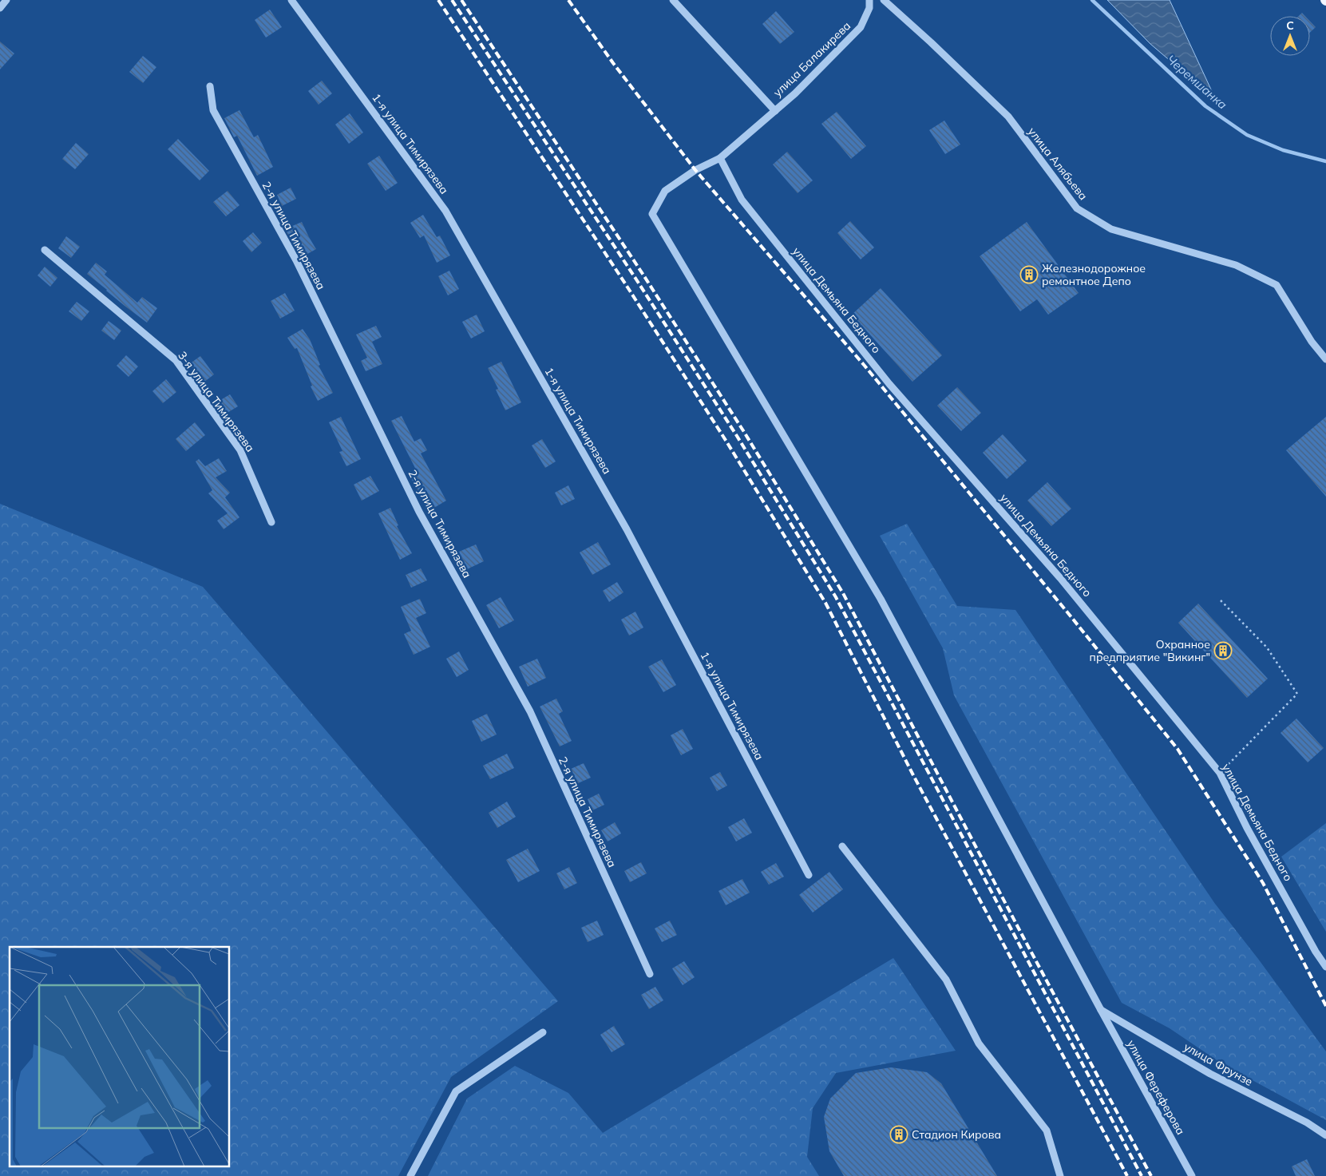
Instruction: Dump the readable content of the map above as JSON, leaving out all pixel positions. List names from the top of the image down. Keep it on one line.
{"streets":{"street":["улица Балакирева","1-я улица Тимирязева","улица Алябьева","2-я улица Тимирязева","улица Демьяна Бедного","3-я улица Тимирязева","улица Фрунзе","улица Фереферова"]},"crossings":[["улица Балакирева","улица Демьяна Бедного"],["улица Балакирева","улица Фереферова"],["улица Демьяна Бедного","улица Фереферова"],["улица Фрунзе","улица Фереферова"]],"water":["Черемшанка"],"places":{"building":["Железнодорожное ремонтное Депо","Охранное предприятие \"Викинг\"","Стадион Кирова"]},"north":"top"}
